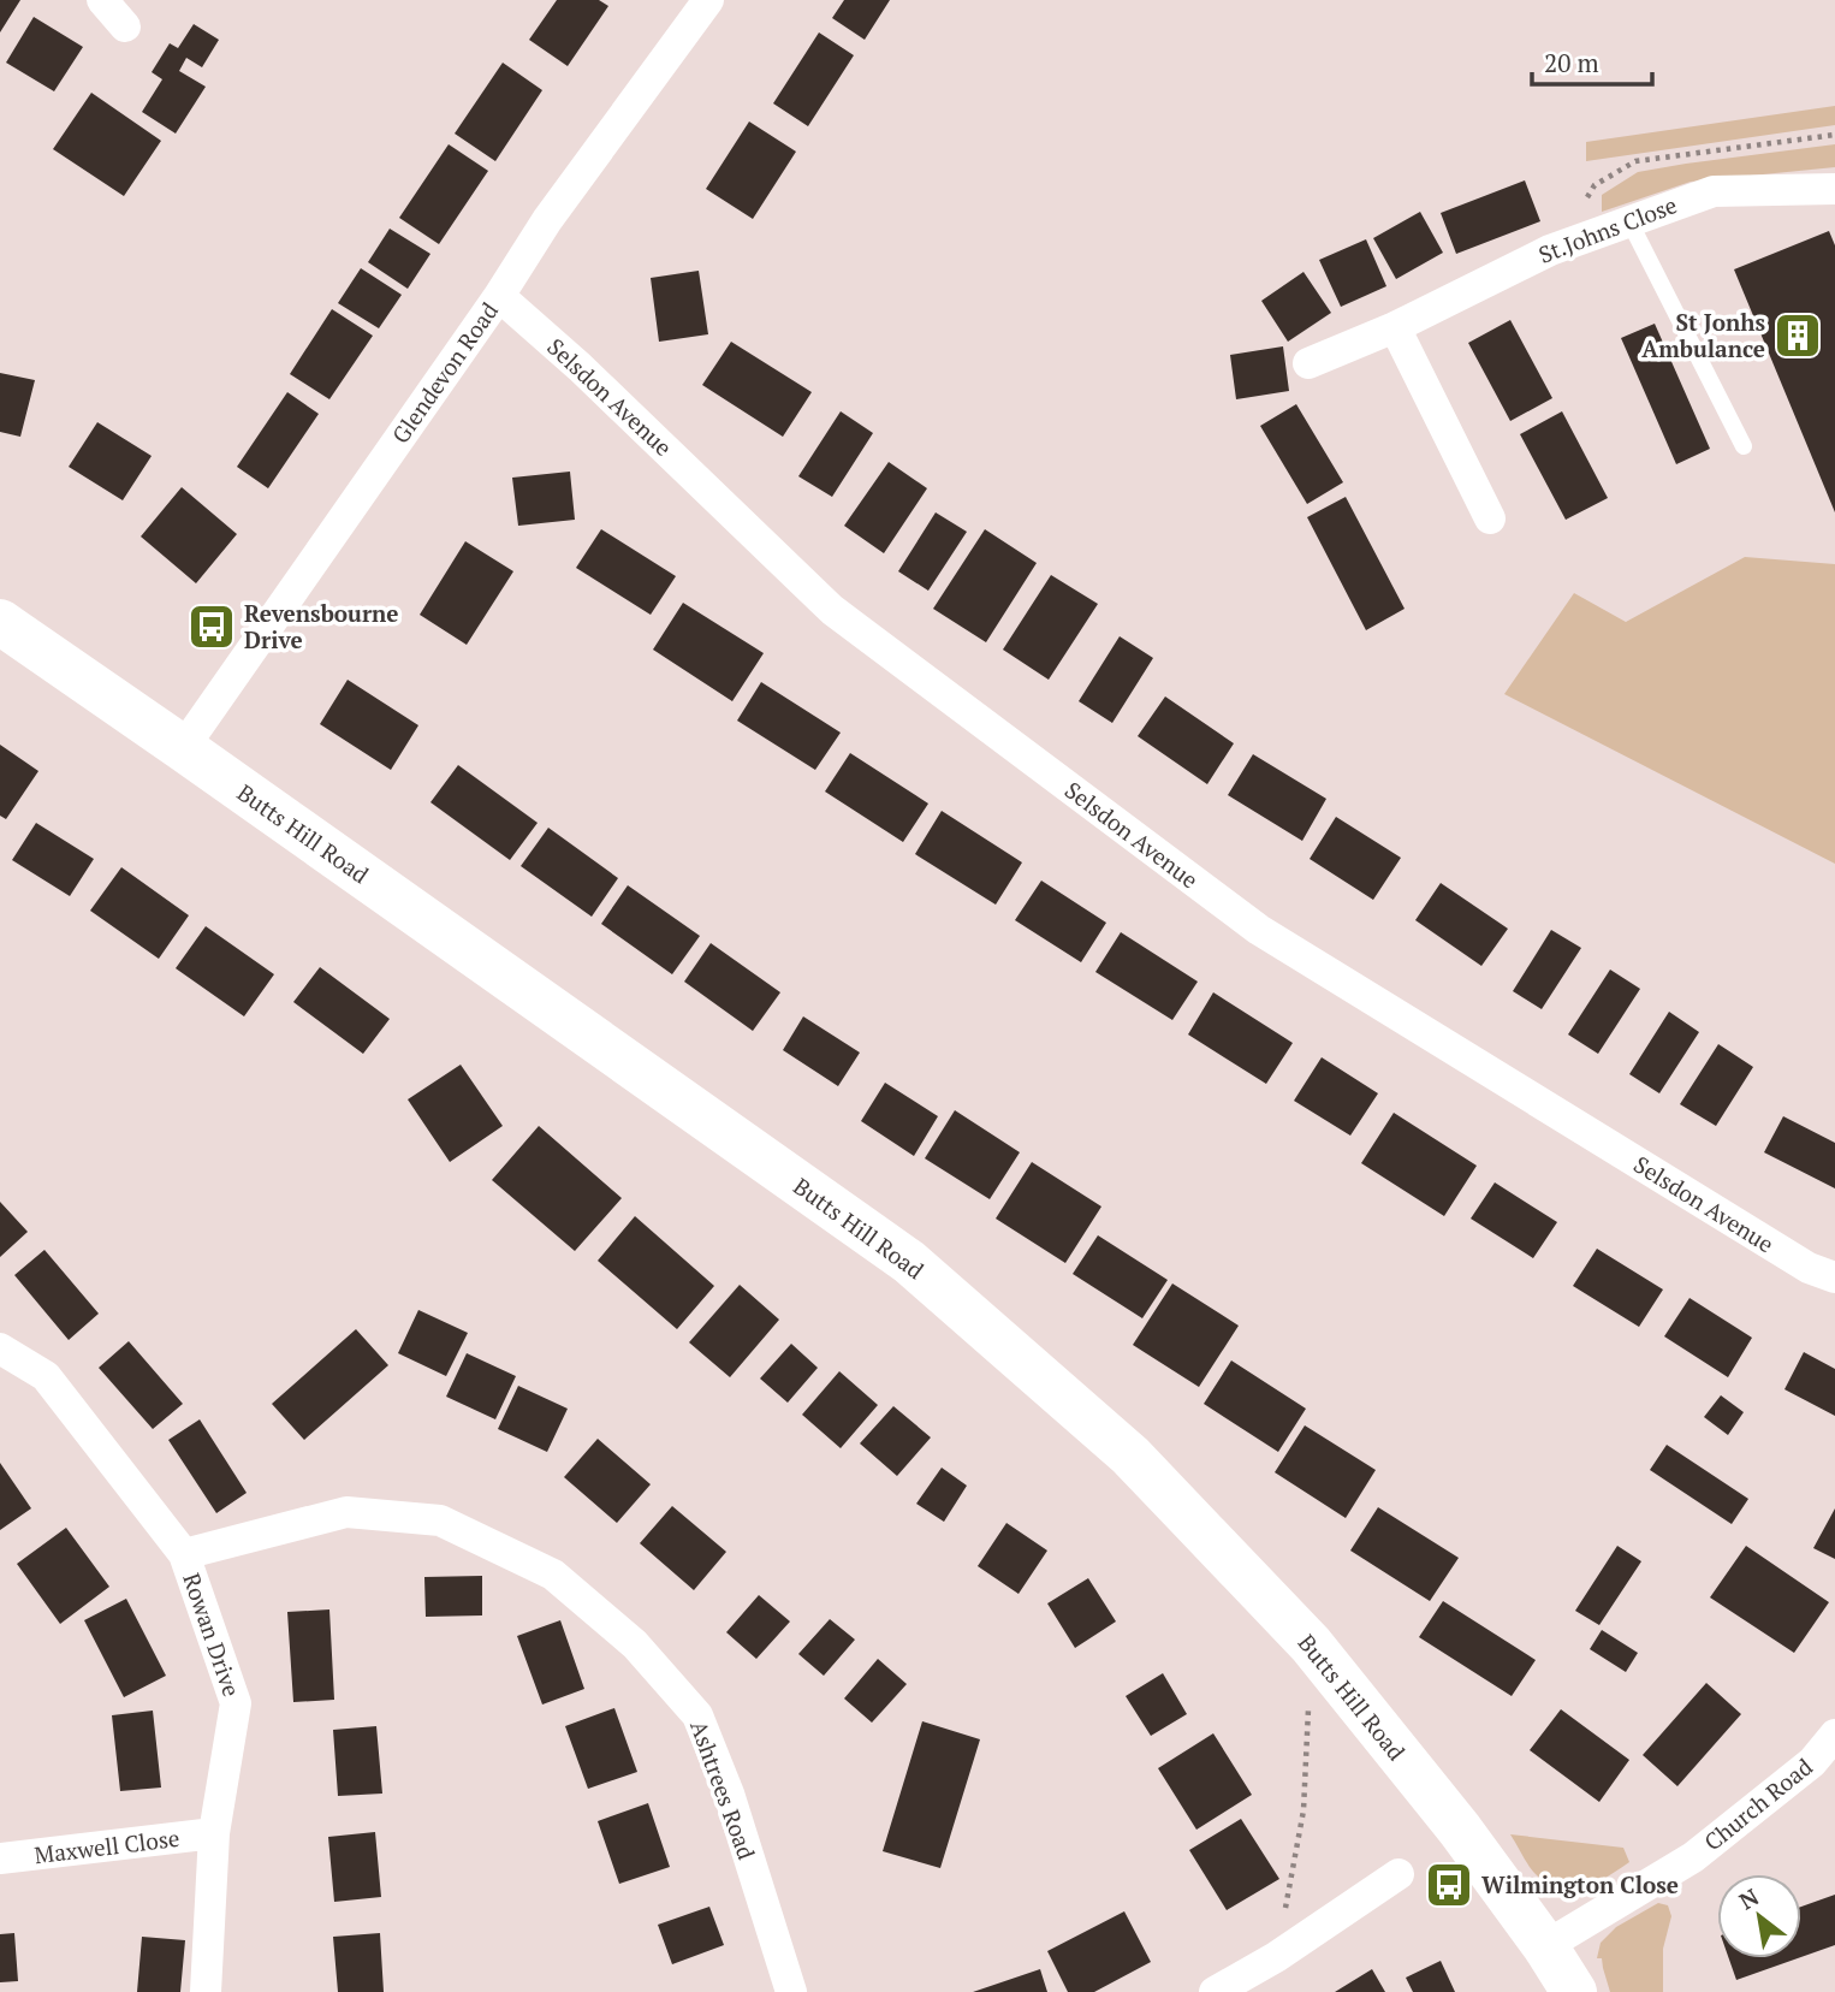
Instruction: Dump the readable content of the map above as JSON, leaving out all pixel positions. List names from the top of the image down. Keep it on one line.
{"streets":{"street":["St.Johns Close","Glendevon Road","Selsdon Avenue","Butts Hill Road","Rowan Drive","Ashtrees Road","Church Road","Maxwell Close"]},"crossings":[["Glendevon Road","Selsdon Avenue"],["Glendevon Road","Butts Hill Road"],["Butts Hill Road","Church Road"],["Rowan Drive","Ashtrees Road"],["Rowan Drive","Maxwell Close"]],"places":{"building":["St Jonhs Ambulance"],"bus stop":["Revensbourne Drive","Wilmington Close"]},"scale_bar":"20 m","north":"top left"}
